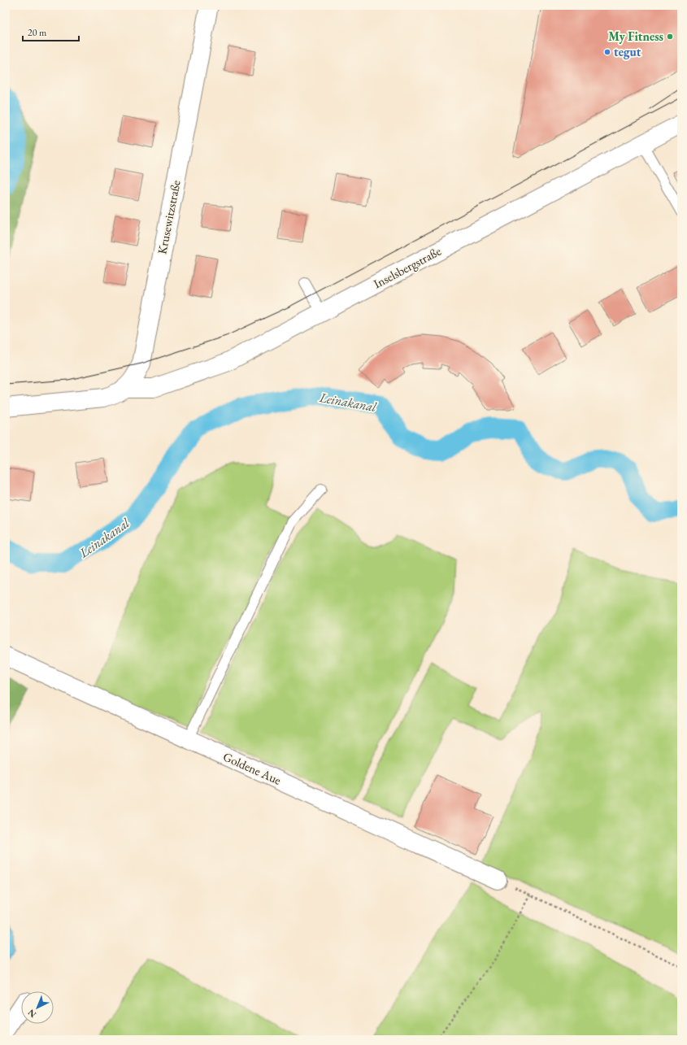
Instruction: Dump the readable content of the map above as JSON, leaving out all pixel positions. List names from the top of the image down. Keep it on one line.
{"streets":{"street":["Krusewitzstraße","Inselsbergstraße","Goldene Aue"]},"crossings":[["Krusewitzstraße","Inselsbergstraße"]],"water":["Leinakanal"],"places":["My Fitness","tegut"],"scale_bar":"20 m","north":"bottom left"}
